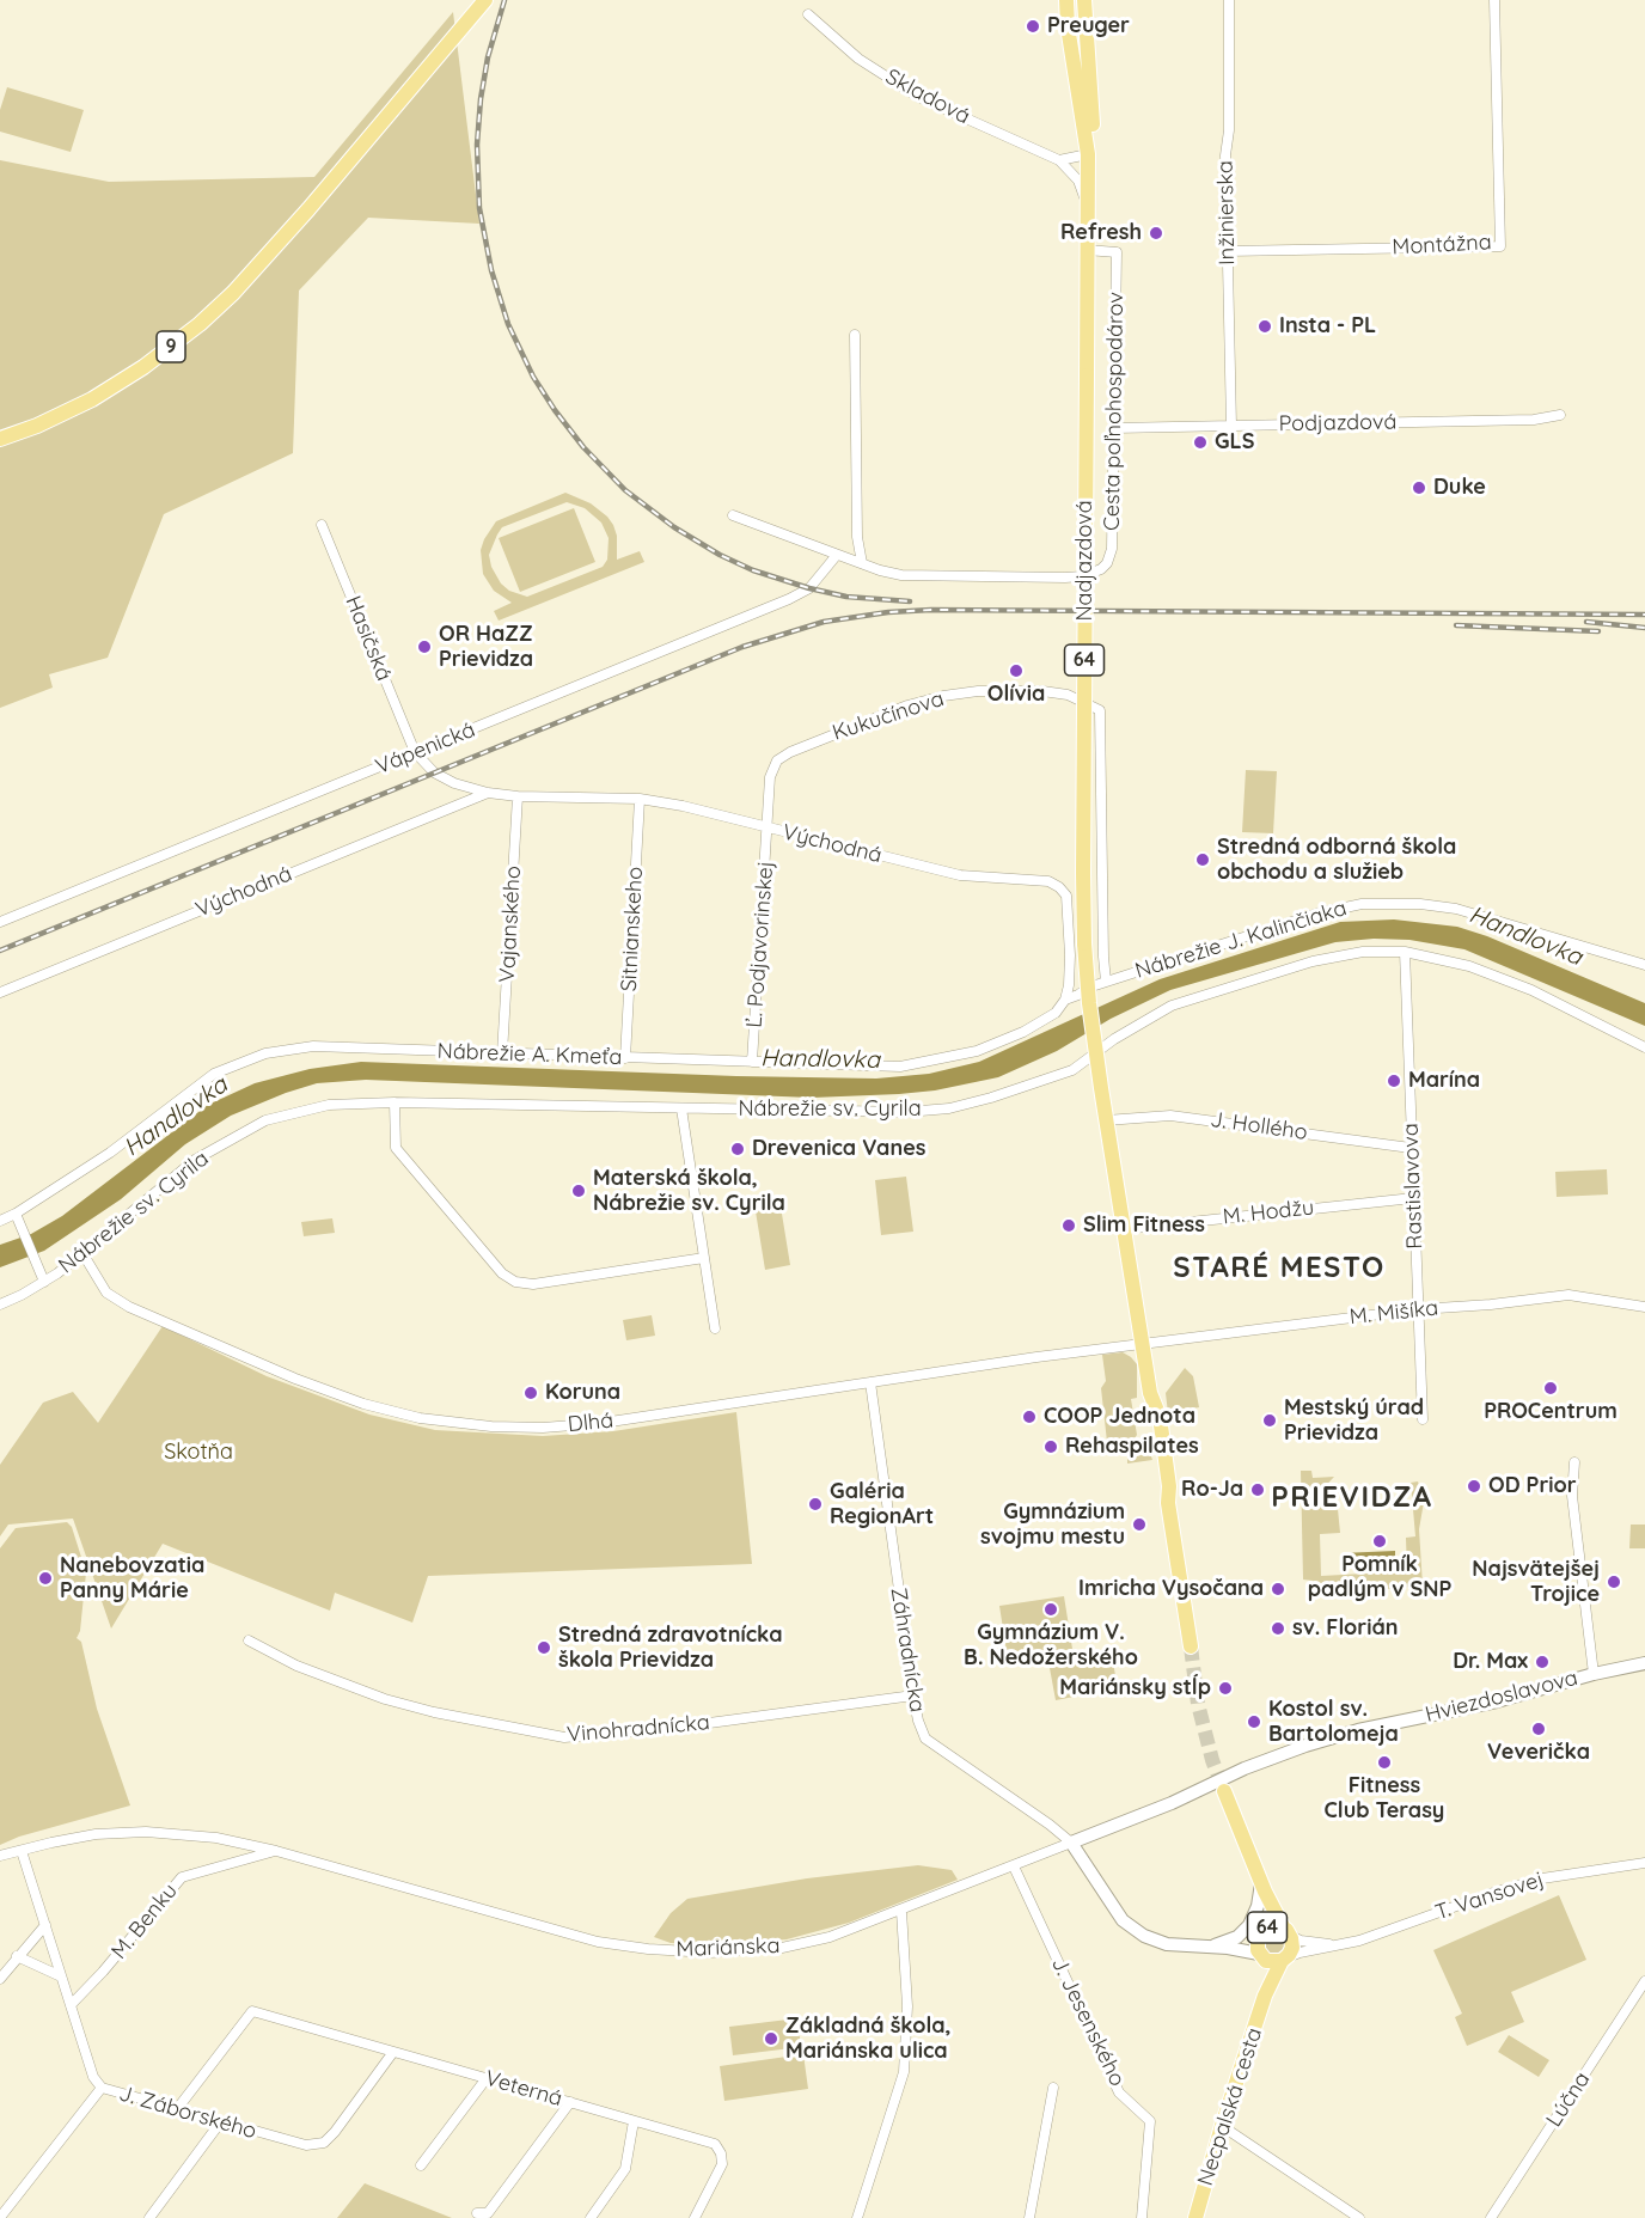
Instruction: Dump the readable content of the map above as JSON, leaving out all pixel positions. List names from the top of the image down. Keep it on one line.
{"streets":{"main road":["9","Nadjazdová","64","Necpalská cesta"],"street":["Skladová","Inžinierska","Montážna","Cesta poľnohospodárov","Podjazdová","Hasičská","Kukučínova","Vápenická","Východná","Vajanského","Sitnianskeho","Nábrežie J. Kalinčiaka","Ľ. Podjavorinskej","Nábrežie A. Kmeťa","Nábrežie sv. Cyrila","J. Hollého","Rastislavova","M. Hodžu","M. Mišíka","Dlhá","Záhradnícka","Hviezdoslavova","Vinohradnícka","T. Vansovej","M. Benku","Mariánska","J. Jesenského","Veterná","Lúčna","J. Záborského"]},"crossings":[["Skladová","Nadjazdová"],["Inžinierska","Montážna"],["Inžinierska","Podjazdová"],["Cesta poľnohospodárov","Podjazdová"],["Cesta poľnohospodárov","Nadjazdová"],["Cesta poľnohospodárov","Vápenická"],["Nadjazdová","64"],["Nadjazdová","Nábrežie J. Kalinčiaka"],["Nadjazdová","Nábrežie A. Kmeťa"],["Nadjazdová","Nábrežie sv. Cyrila"],["Hasičská","Vápenická"],["Hasičská","Východná"],["64","Nábrežie sv. Cyrila"],["64","J. Hollého"],["64","M. Hodžu"],["64","M. Mišíka"],["64","Dlhá"],["64","T. Vansovej"],["64","Necpalská cesta"],["Kukučínova","Východná"],["Kukučínova","Nábrežie J. Kalinčiaka"],["Kukučínova","Ľ. Podjavorinskej"],["Vápenická","Východná"],["Východná","Vajanského"],["Východná","Sitnianskeho"],["Východná","Ľ. Podjavorinskej"],["Východná","Nábrežie A. Kmeťa"],["Vajanského","Nábrežie A. Kmeťa"],["Sitnianskeho","Nábrežie A. Kmeťa"],["Nábrežie J. Kalinčiaka","Nábrežie A. Kmeťa"],["Ľ. Podjavorinskej","Nábrežie A. Kmeťa"],["Nábrežie sv. Cyrila","Rastislavova"],["Nábrežie sv. Cyrila","Dlhá"],["J. Hollého","Rastislavova"],["Rastislavova","M. Hodžu"],["Rastislavova","M. Mišíka"],["M. Mišíka","Dlhá"],["Dlhá","Záhradnícka"],["Záhradnícka","Vinohradnícka"],["Záhradnícka","Mariánska"],["Hviezdoslavova","Mariánska"],["T. Vansovej","Necpalská cesta"],["M. Benku","Mariánska"],["M. Benku","J. Záborského"],["Mariánska","J. Jesenského"],["Mariánska","J. Záborského"],["Veterná","J. Záborského"]],"districts":["STARÉ MESTO","PRIEVIDZA"],"water":["Handlovka"],"parks":["Skotňa"],"places":["Preuger","Refresh","Insta - PL","GLS","Duke","OR HaZZ Prievidza","Olívia","Stredná odborná škola obchodu a služieb","Marína","Drevenica Vanes","Materská škola, Nábrežie sv. Cyrila","Slim Fitness","PROCentrum","Koruna","COOP Jednota","Mestský úrad Prievidza","Rehaspilates","OD Prior","Ro-Ja","Galéria RegionArt","Gymnázium svojmu mestu","Pomník padlým v SNP","Nanebovzatia Panny Márie","Najsvätejšej Trojice","Imricha Vysočana","Gymnázium V. B. Nedožerského","sv. Florián","Stredná zdravotnícka škola Prievidza","Dr. Max","Mariánsky stĺp","Kostol sv. Bartolomeja","Veverička","Fitness Club Terasy","Základná škola, Mariánska ulica"]}
